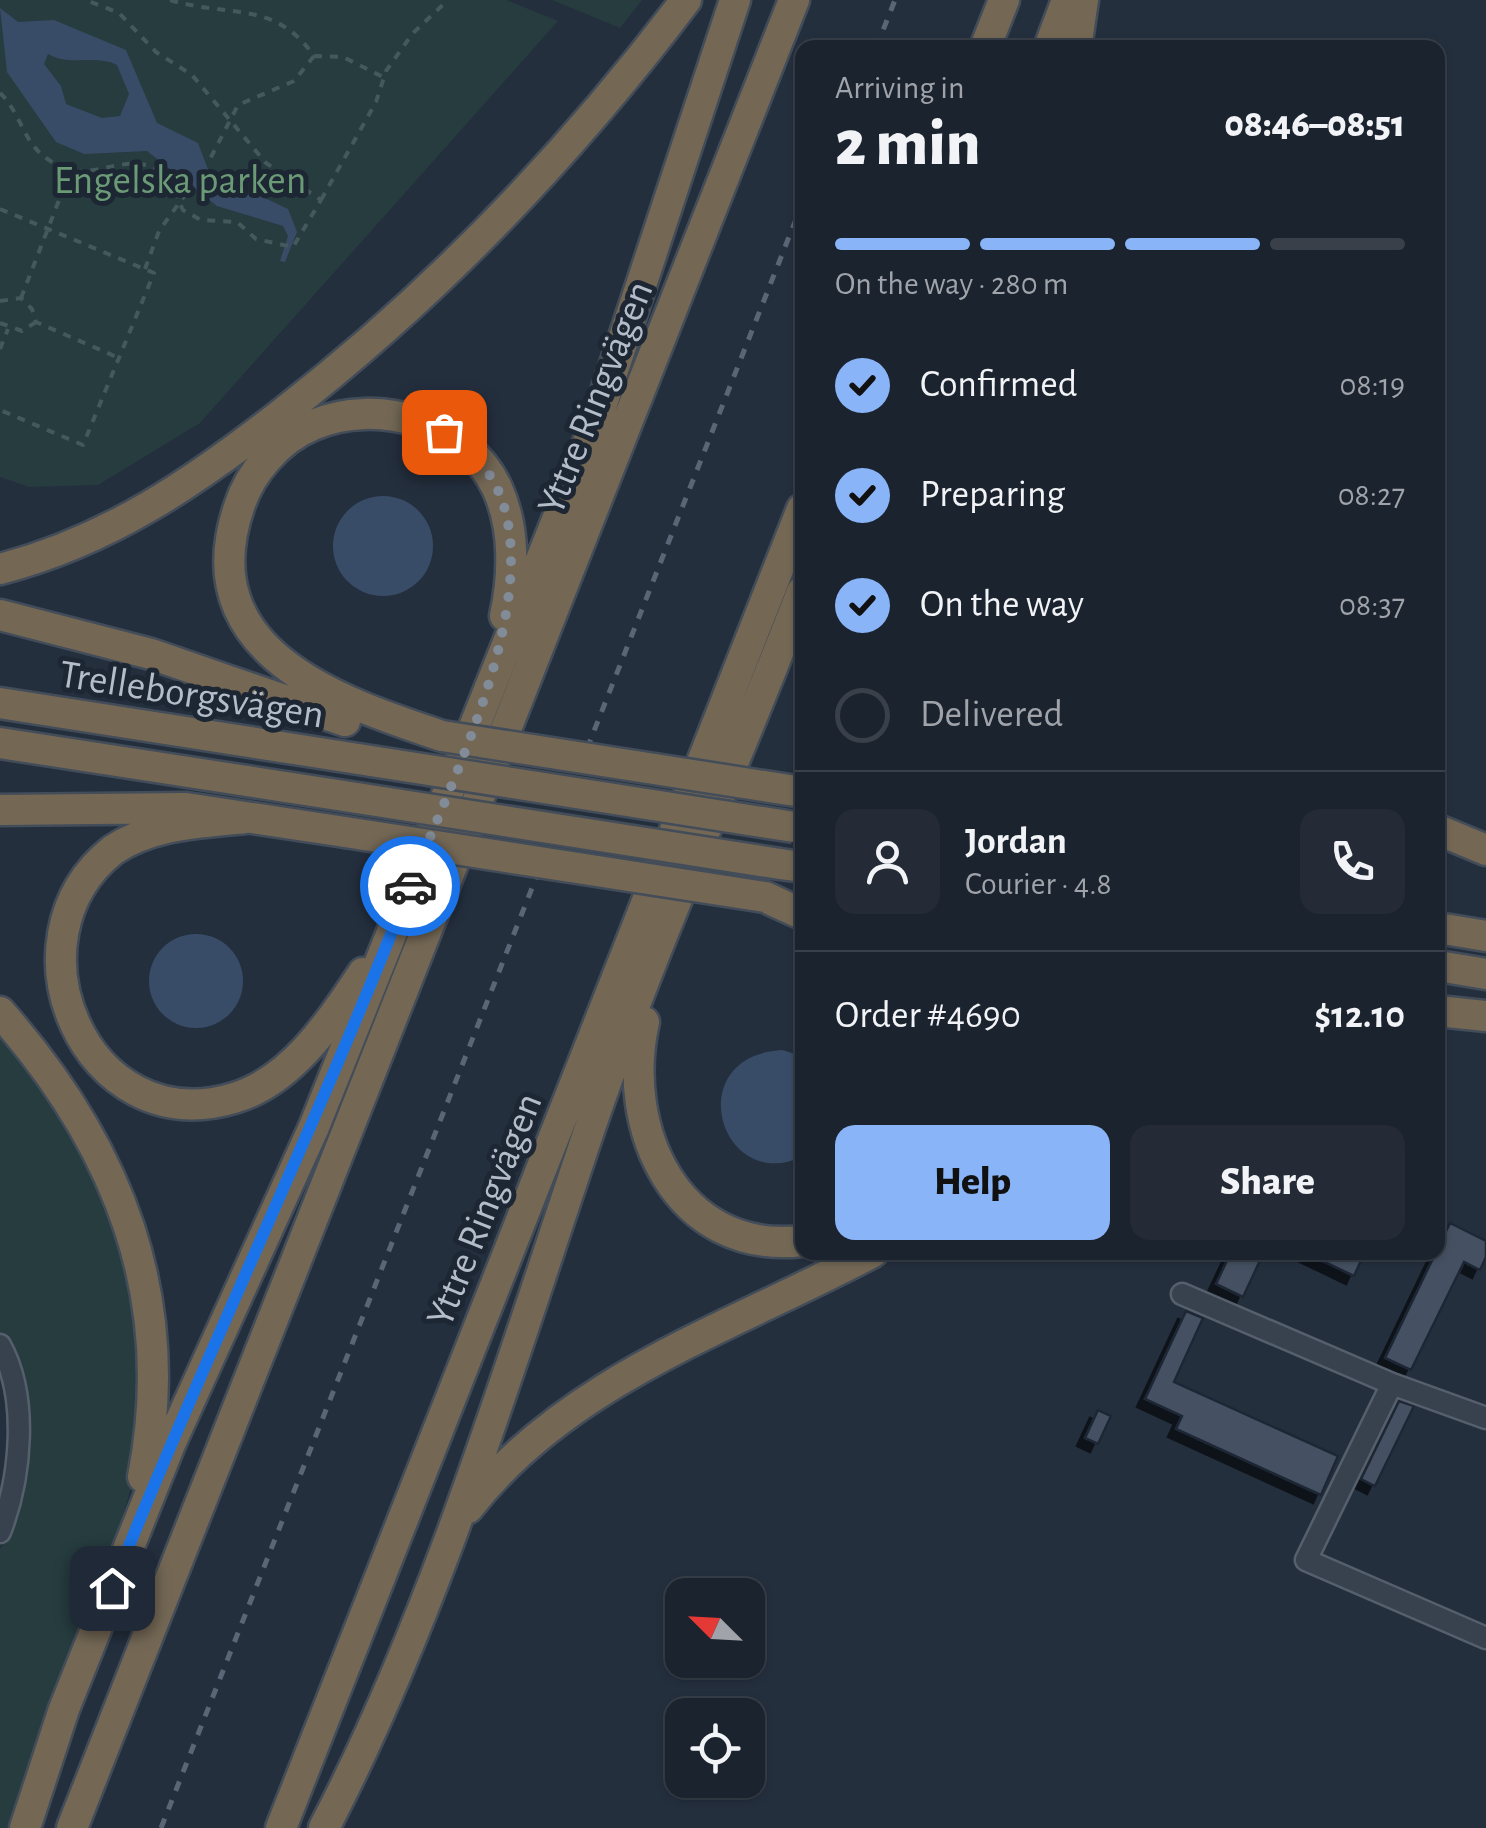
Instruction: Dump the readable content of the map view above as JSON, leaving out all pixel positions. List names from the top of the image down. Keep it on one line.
{"streets":{"highway":["Yttre Ringvägen","Trelleborgsvägen"]},"parks":["Engelska parken"],"north":"top left","page":{"heading":["2 min","Arriving in","08:46–08:51"],"panel":["Jordan","Courier · 4.8","Order #4690","$12.10"],"bar":"On the way · 280 m","list":[["Confirmed","08:19"],["Preparing","08:27"],["On the way","08:37"],"Delivered"],"buttons":["Help","Share"]}}
